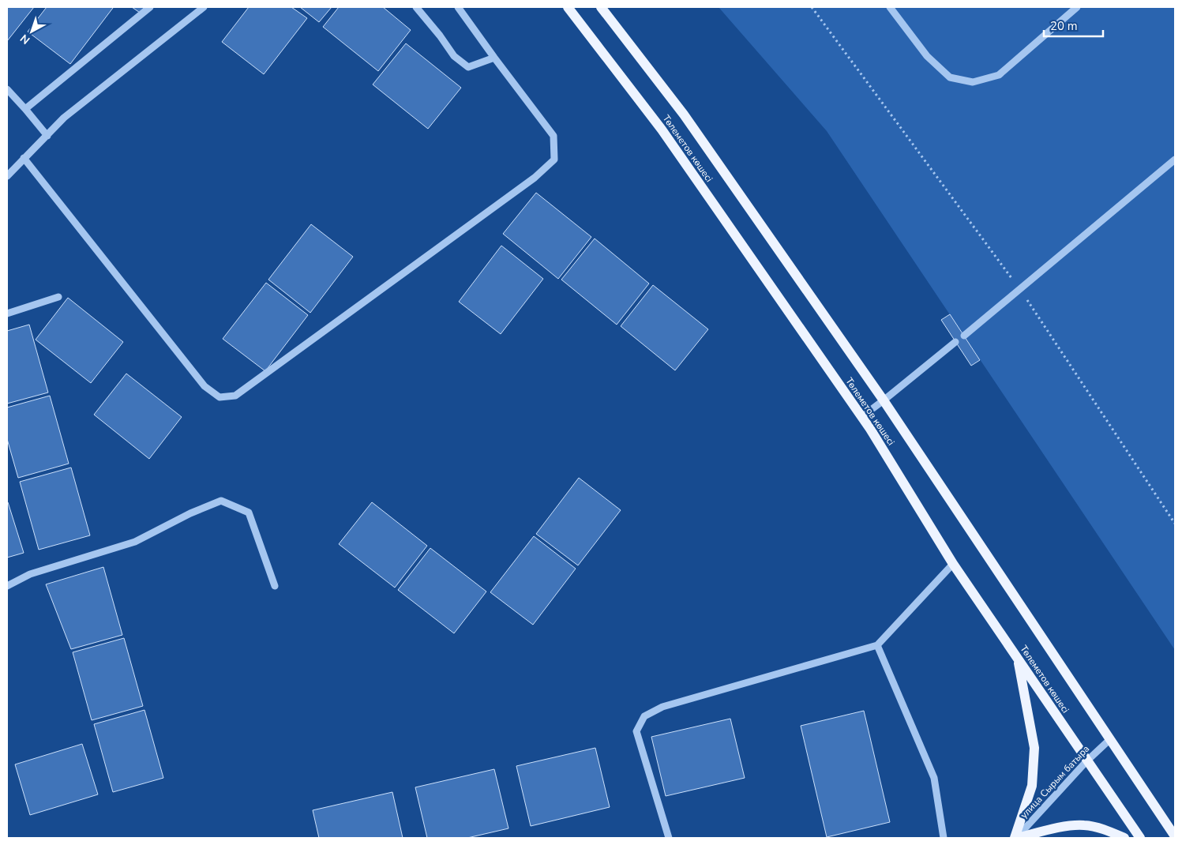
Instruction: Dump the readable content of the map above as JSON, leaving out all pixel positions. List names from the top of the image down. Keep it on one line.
{"streets":{"main road":["Төлеметов көшесі"],"street":["улица Сырым батыра"]},"crossings":[["Төлеметов көшесі","улица Сырым батыра"]],"scale_bar":"20 m","north":"bottom left"}
